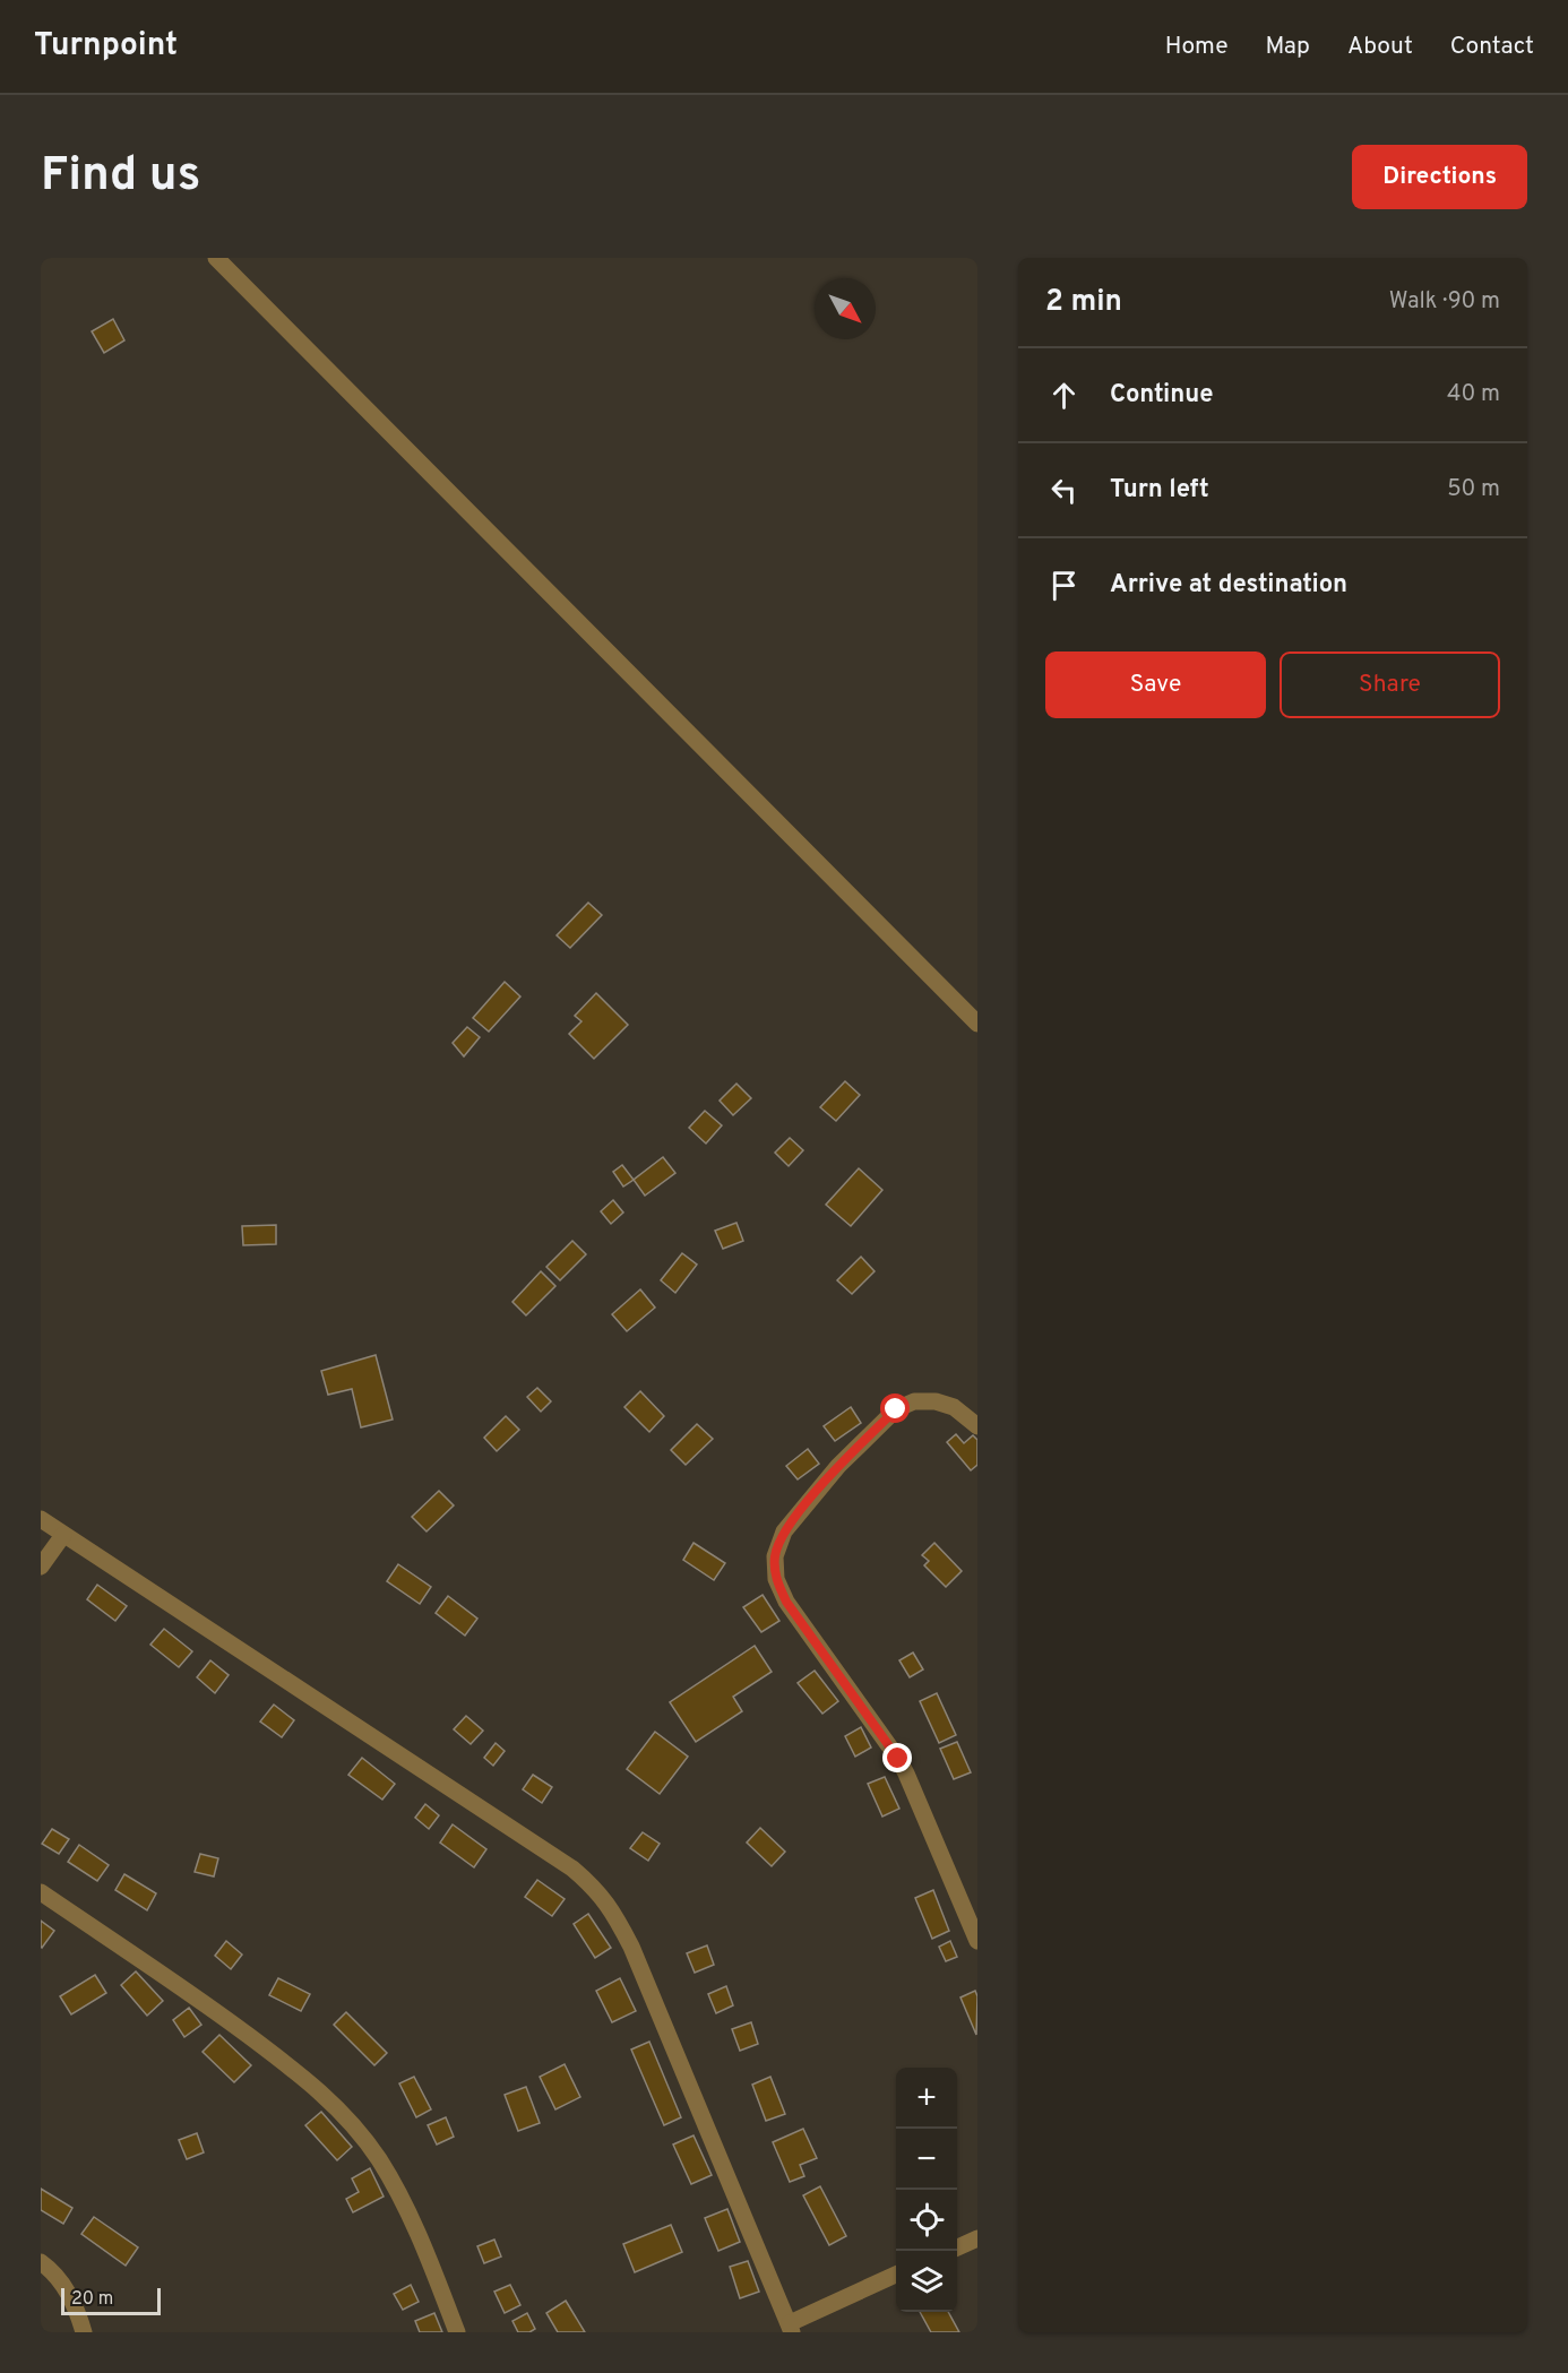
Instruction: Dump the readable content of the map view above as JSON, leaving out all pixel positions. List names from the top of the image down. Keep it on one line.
{"scale_bar":"20 m","north":"bottom right","page":{"header":"Turnpoint","nav":["Home","Map","About","Contact"],"buttons":["Directions",["Save","Share"]],"title":"Find us","heading":["2 min","Walk · 90 m"],"list":[["Continue","40 m"],["Turn left","50 m"],"Arrive at destination"],"map_buttons":["+","−"],"scale":"20 m"}}
